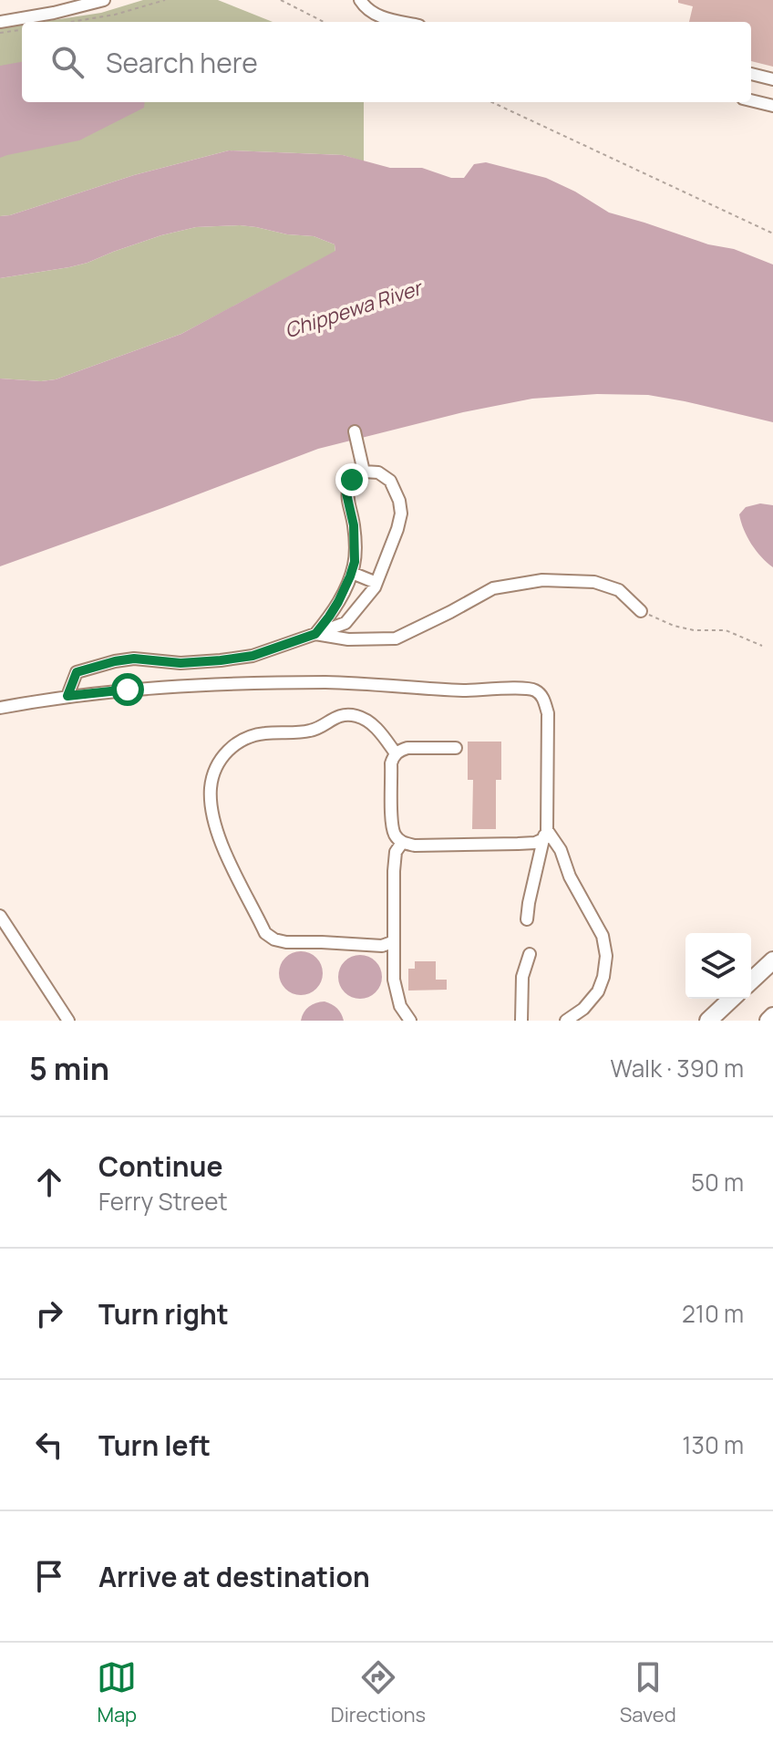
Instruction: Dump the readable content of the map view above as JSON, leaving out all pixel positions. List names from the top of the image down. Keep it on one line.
{"water":["Chippewa River"],"page":{"search":"Search here","heading":["5 min","Walk · 390 m"],"list":[["Continue","Ferry Street","50 m"],["Turn right","210 m"],["Turn left","130 m"],"Arrive at destination"],"nav":["Map","Directions","Saved"]}}
